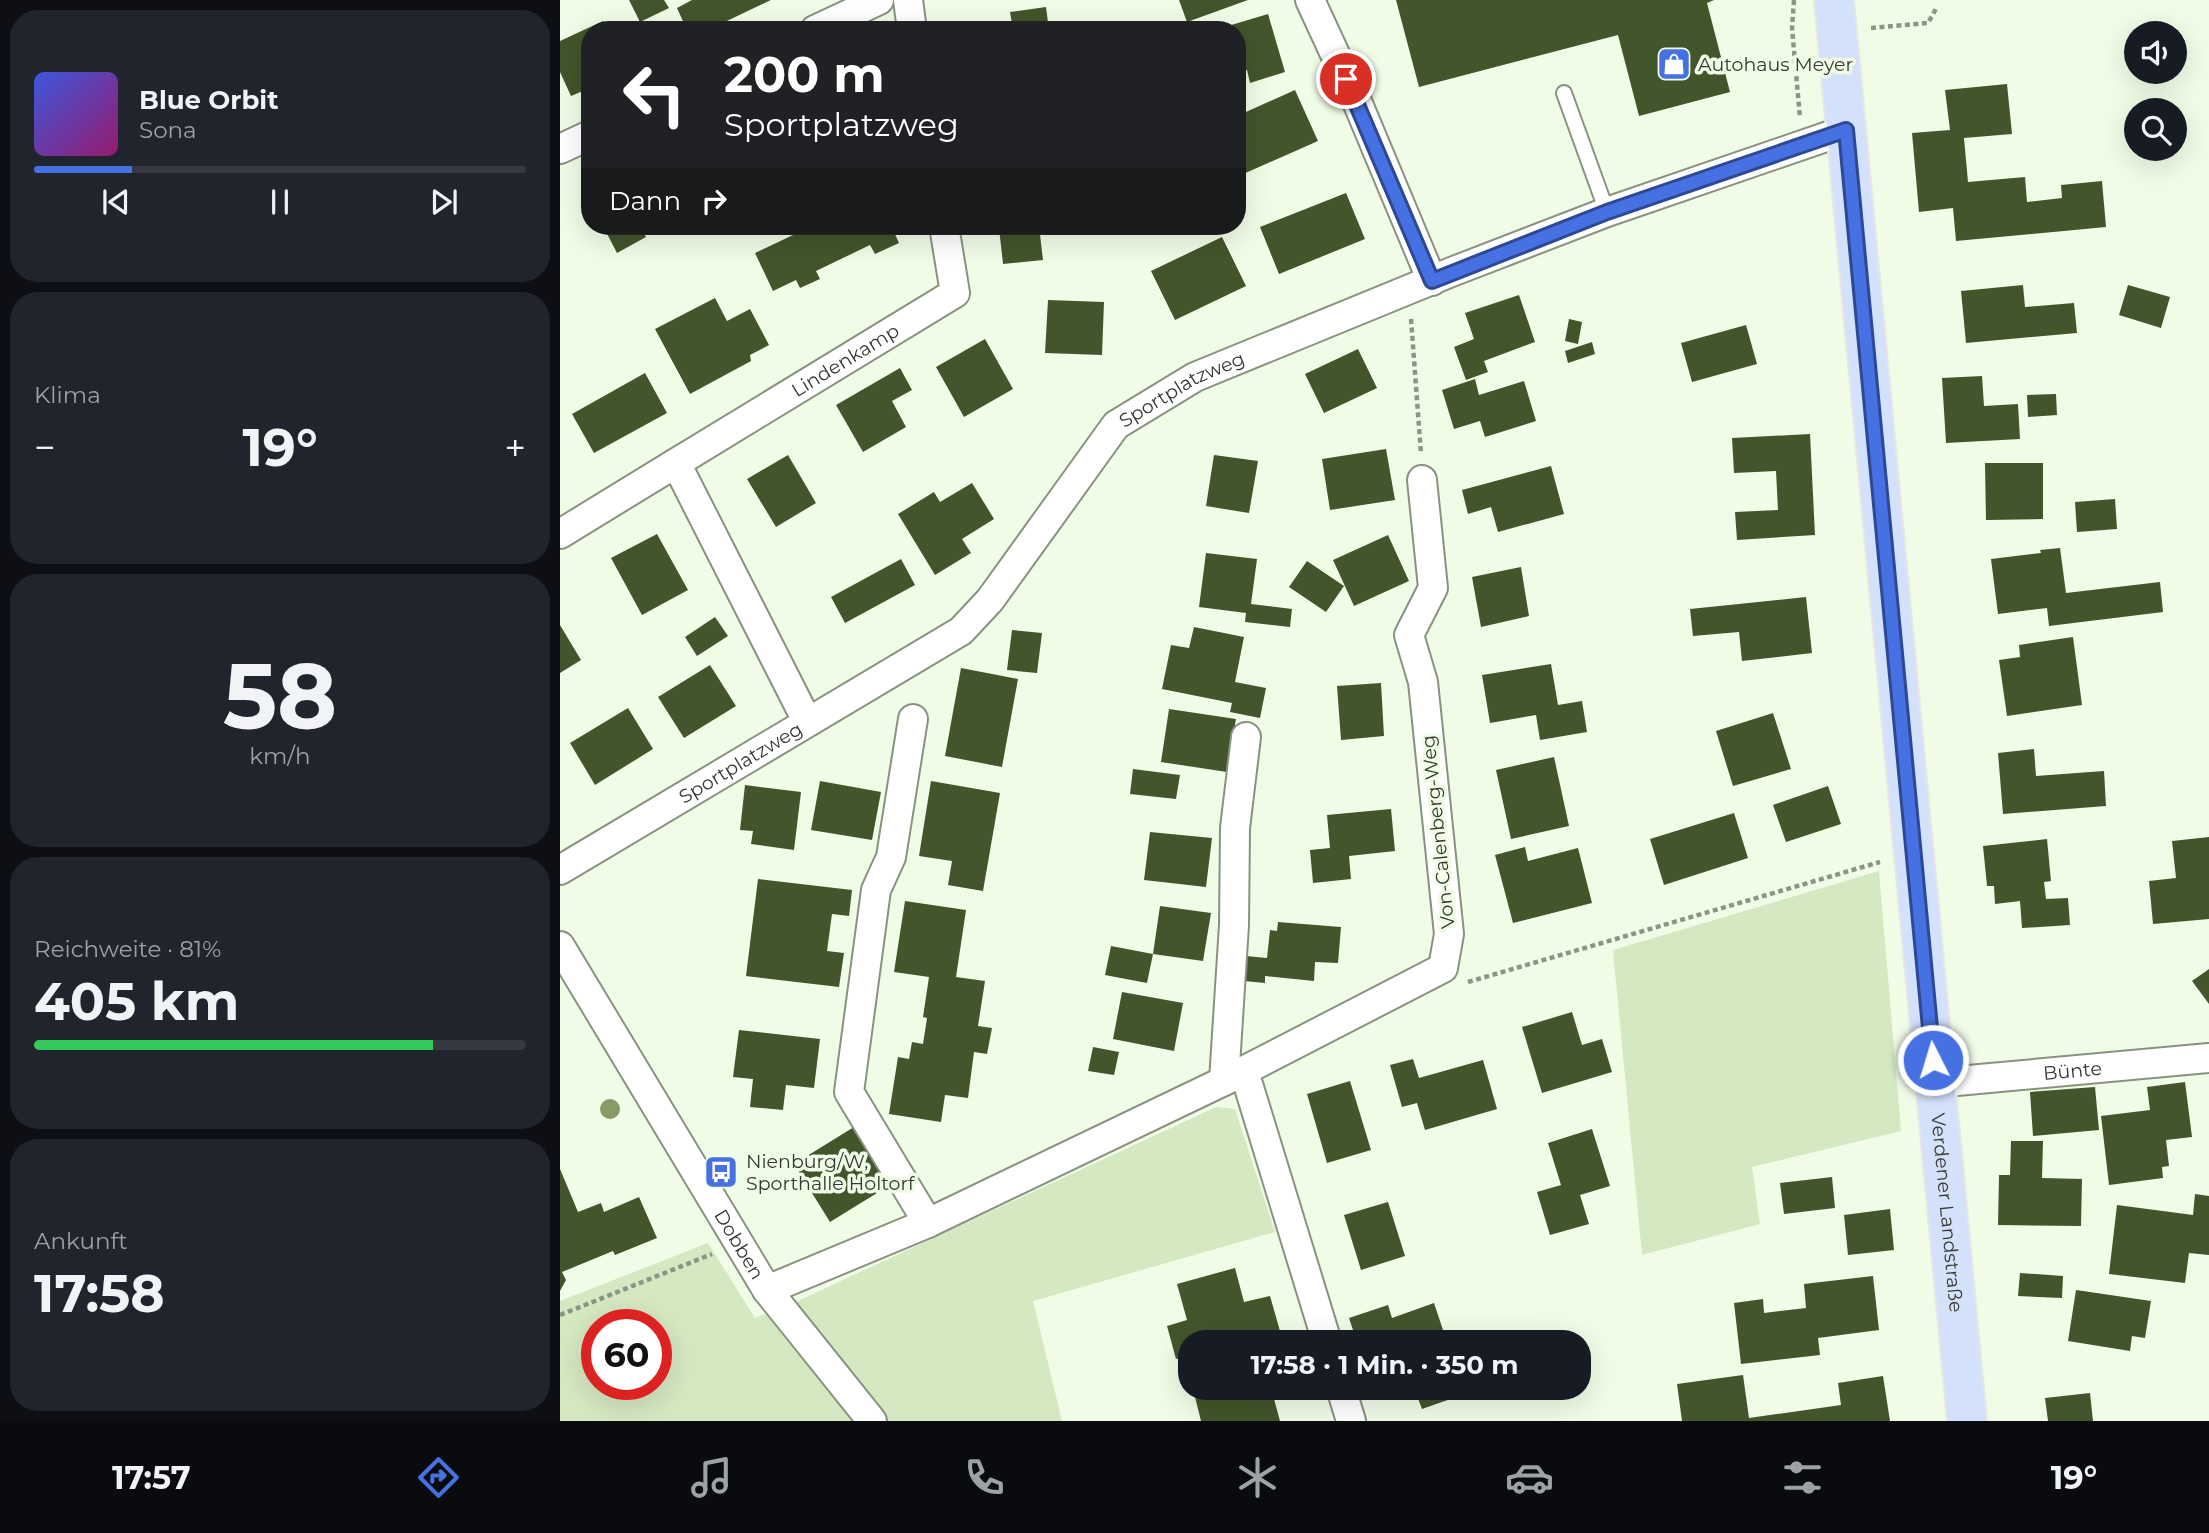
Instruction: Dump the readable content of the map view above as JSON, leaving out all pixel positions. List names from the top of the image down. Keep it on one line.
{"streets":{"main road":["Verdener Landstraße"],"street":["Lindenkamp","Sportplatzweg","Von-Calenberg-Weg","Bünte","Dobben"]},"crossings":[["Sportplatzweg","Verdener Landstraße"],["Bünte","Verdener Landstraße"]],"places":{"shop":["Autohaus Meyer"],"bus stop":["Nienburg/W, Sporthalle Holtorf"]},"page":{"turn":["200 m","Sportplatzweg"],"song":["Blue Orbit","Sona"],"then":"Dann","tile":["Klima",["58","km/h"],["Reichweite · 81%","405 km"],["Ankunft","17:58"]],"heat":["−","19°","+"],"limit":"60","trip":"17:58 · 1 Min. · 350 m","tabs":["17:57","19°"]}}
